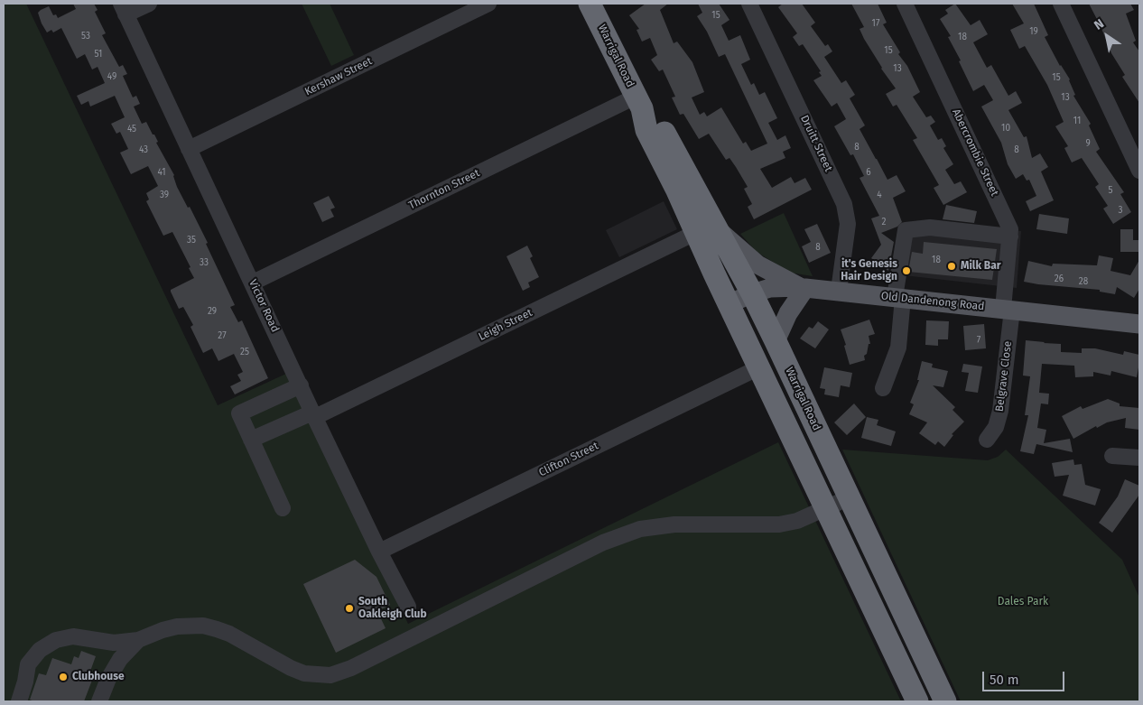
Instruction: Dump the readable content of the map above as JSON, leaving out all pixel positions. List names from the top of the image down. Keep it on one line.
{"streets":{"highway":["Warrigal Road"],"main road":["Old Dandenong Road"],"street":["Kershaw Street","Druitt Street","Abercrombie Street","Thornton Street","Victor Road","Leigh Street","Belgrave Close","Clifton Street"]},"crossings":[["Warrigal Road","Thornton Street"],["Warrigal Road","Old Dandenong Road"],["Warrigal Road","Leigh Street"],["Warrigal Road","Clifton Street"],["Kershaw Street","Victor Road"],["Druitt Street","Old Dandenong Road"],["Abercrombie Street","Old Dandenong Road"],["Abercrombie Street","Belgrave Close"],["Thornton Street","Victor Road"],["Old Dandenong Road","Belgrave Close"],["Victor Road","Leigh Street"],["Victor Road","Clifton Street"]],"parks":["Dales Park"],"places":["Milk Bar","it's Genesis Hair Design","South Oakleigh Club","Clubhouse"],"house_numbers":["15","17","19","53","18","15","51","13","49","15","13","11","10","45","9","8","43","8","41","6","5","39","4","3","2","35","8","18","33","26","28","29","27","7","25"],"scale_bar":"50 m","north":"top left"}
